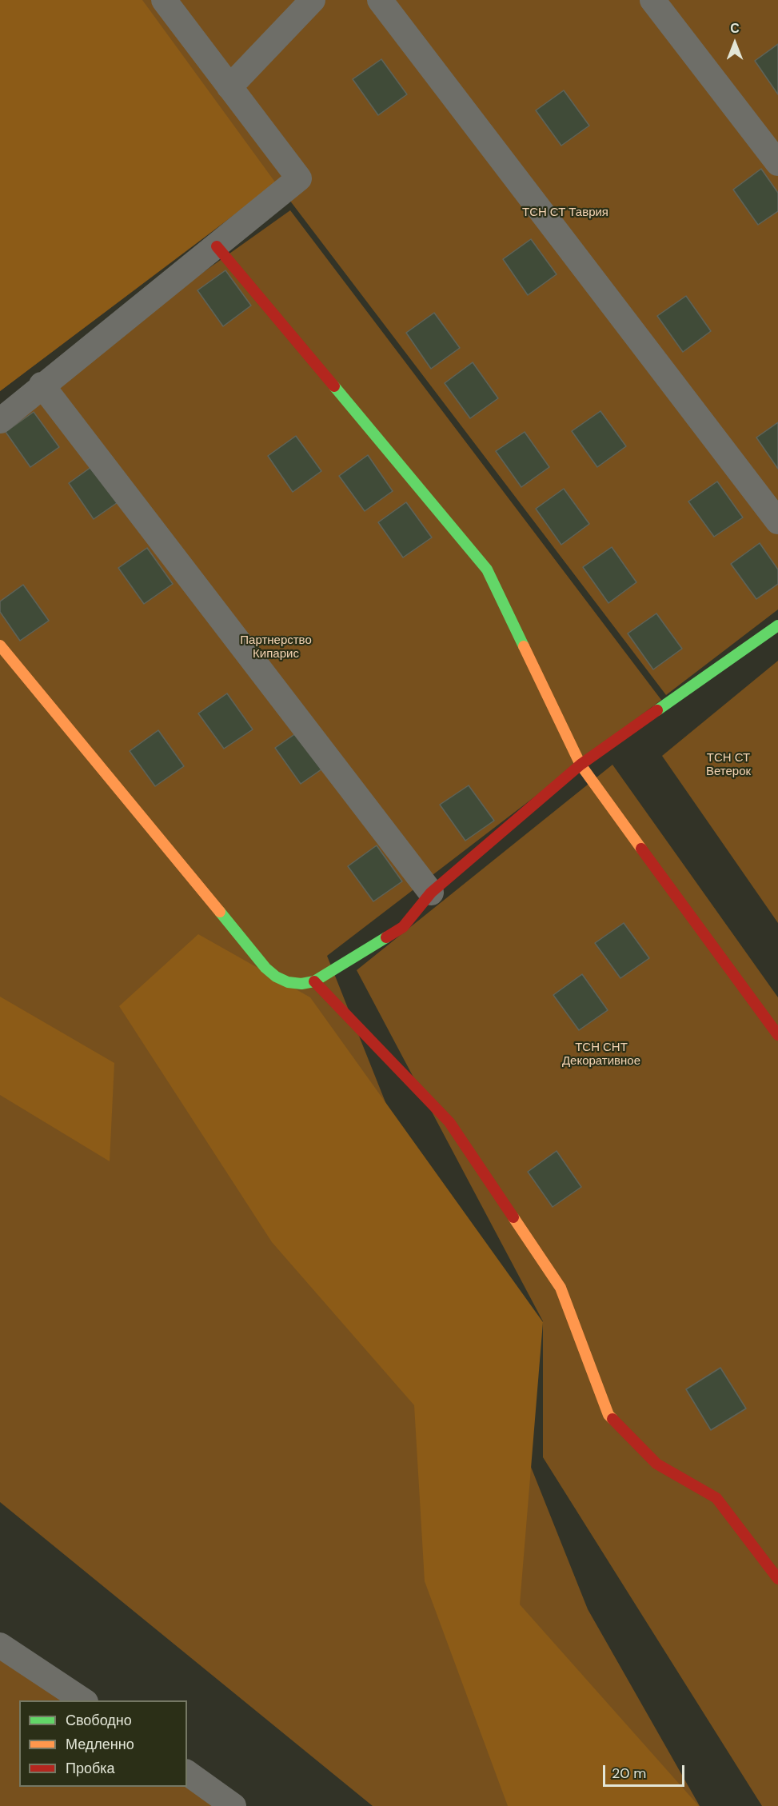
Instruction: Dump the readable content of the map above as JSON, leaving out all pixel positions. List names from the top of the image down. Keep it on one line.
{"parks":["ТСН СТ Таврия","Партнерство Кипарис","ТСН СТ Ветерок","ТСН СНТ Декоративное"],"legend":["Свободно","Медленно","Пробка"],"scale_bar":"20 m","north":"top"}
